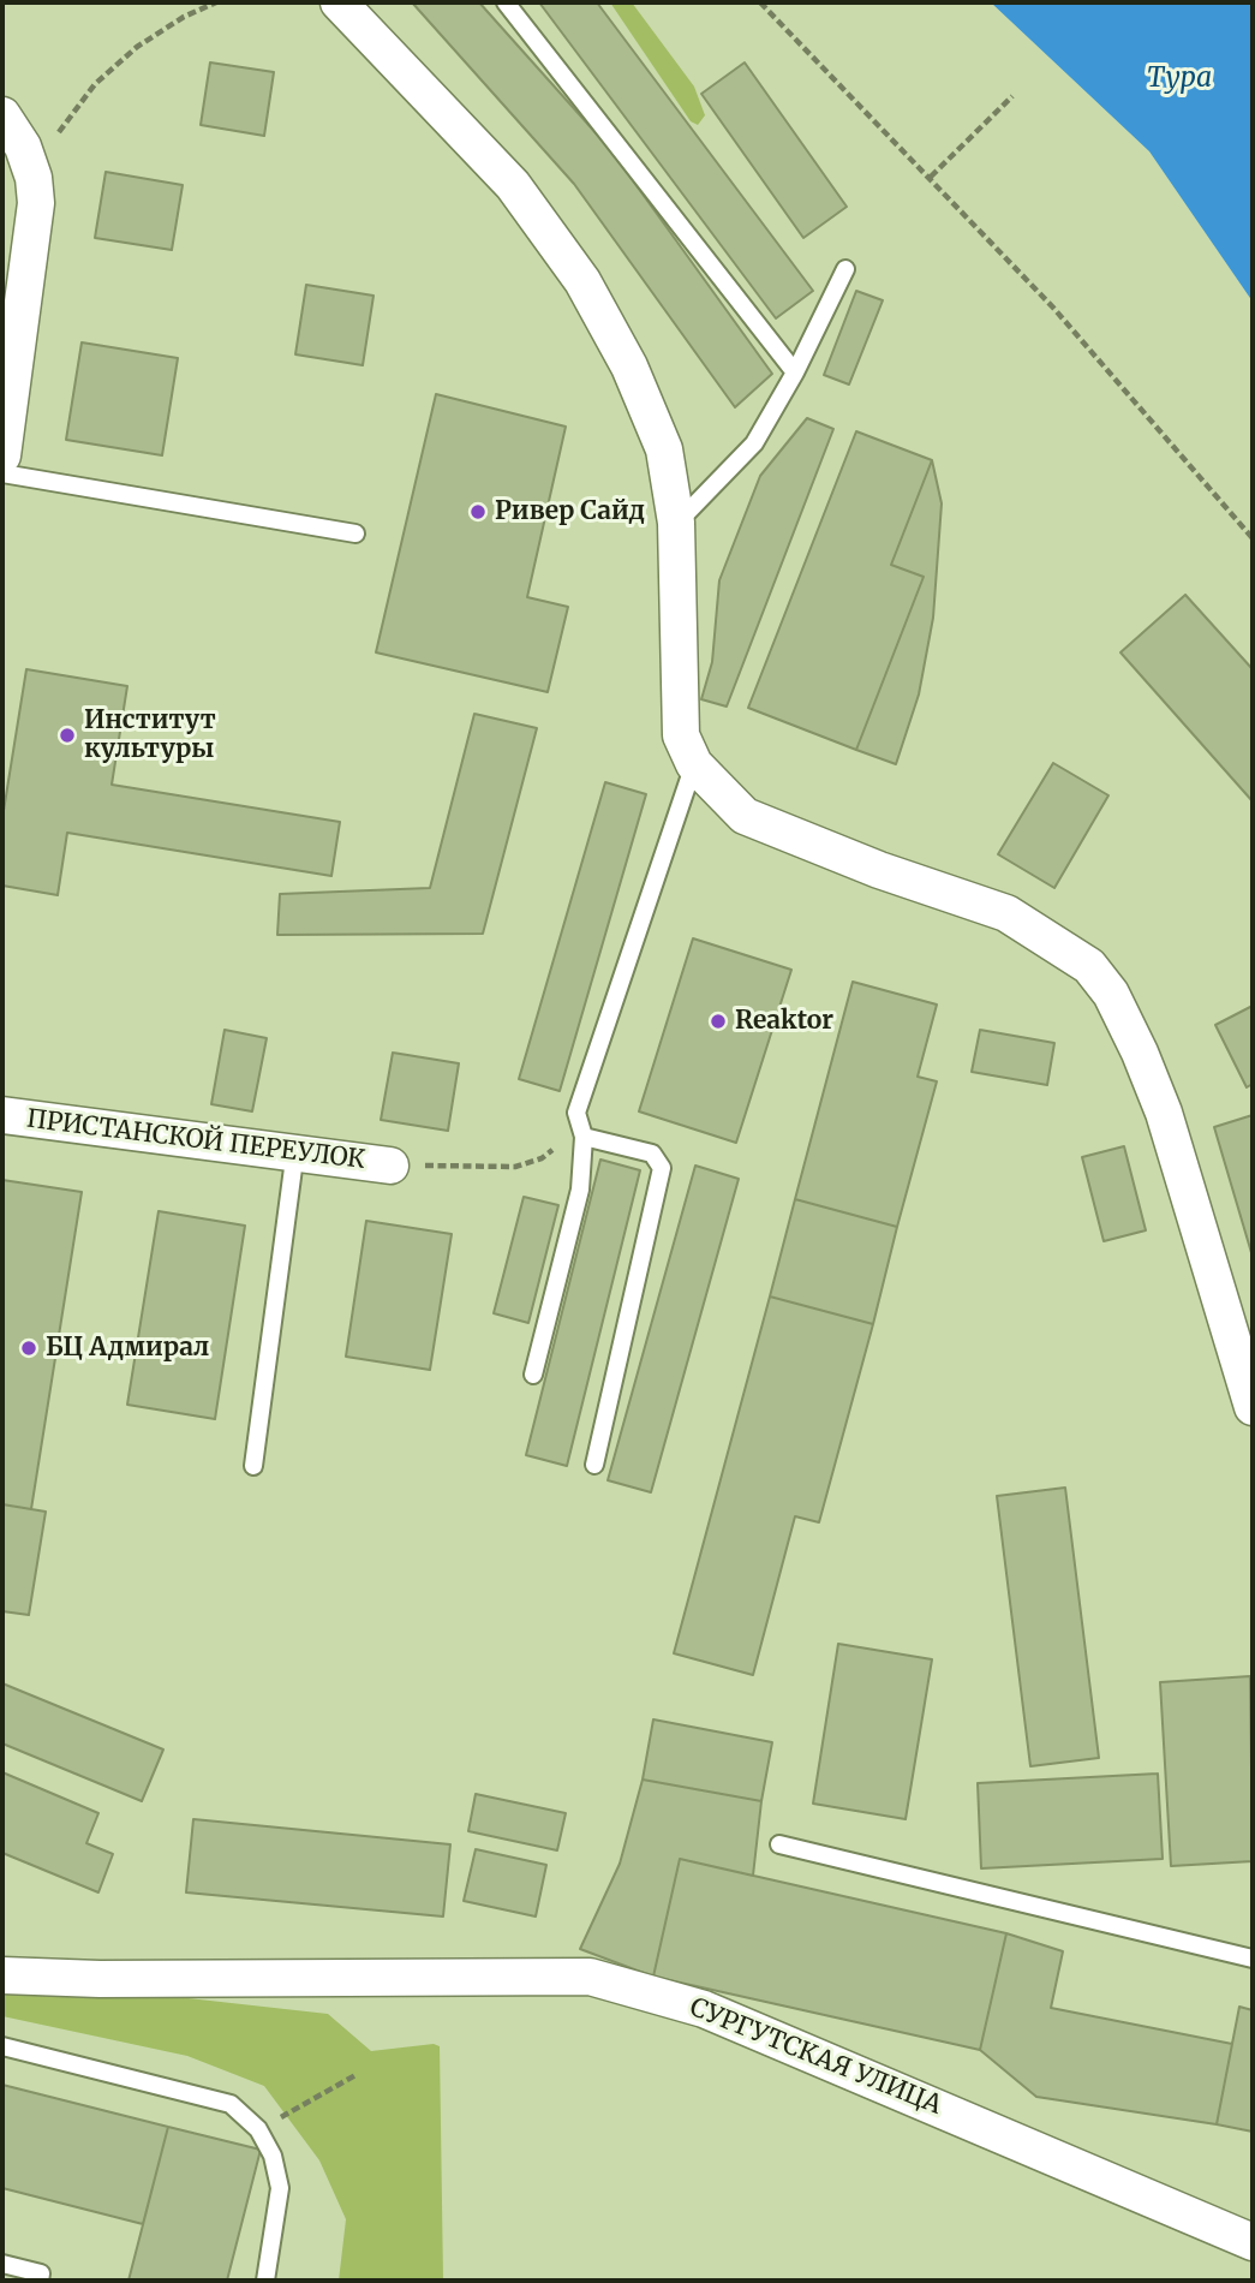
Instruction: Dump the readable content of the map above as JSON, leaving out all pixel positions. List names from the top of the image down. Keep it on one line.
{"streets":{"street":["ПРИСТАНСКОЙ ПЕРЕУЛОК","СУРГУТСКАЯ УЛИЦА"]},"water":["Тура"],"places":["Ривер Сайд","Институт культуры","Reaktor","БЦ Адмирал"]}
